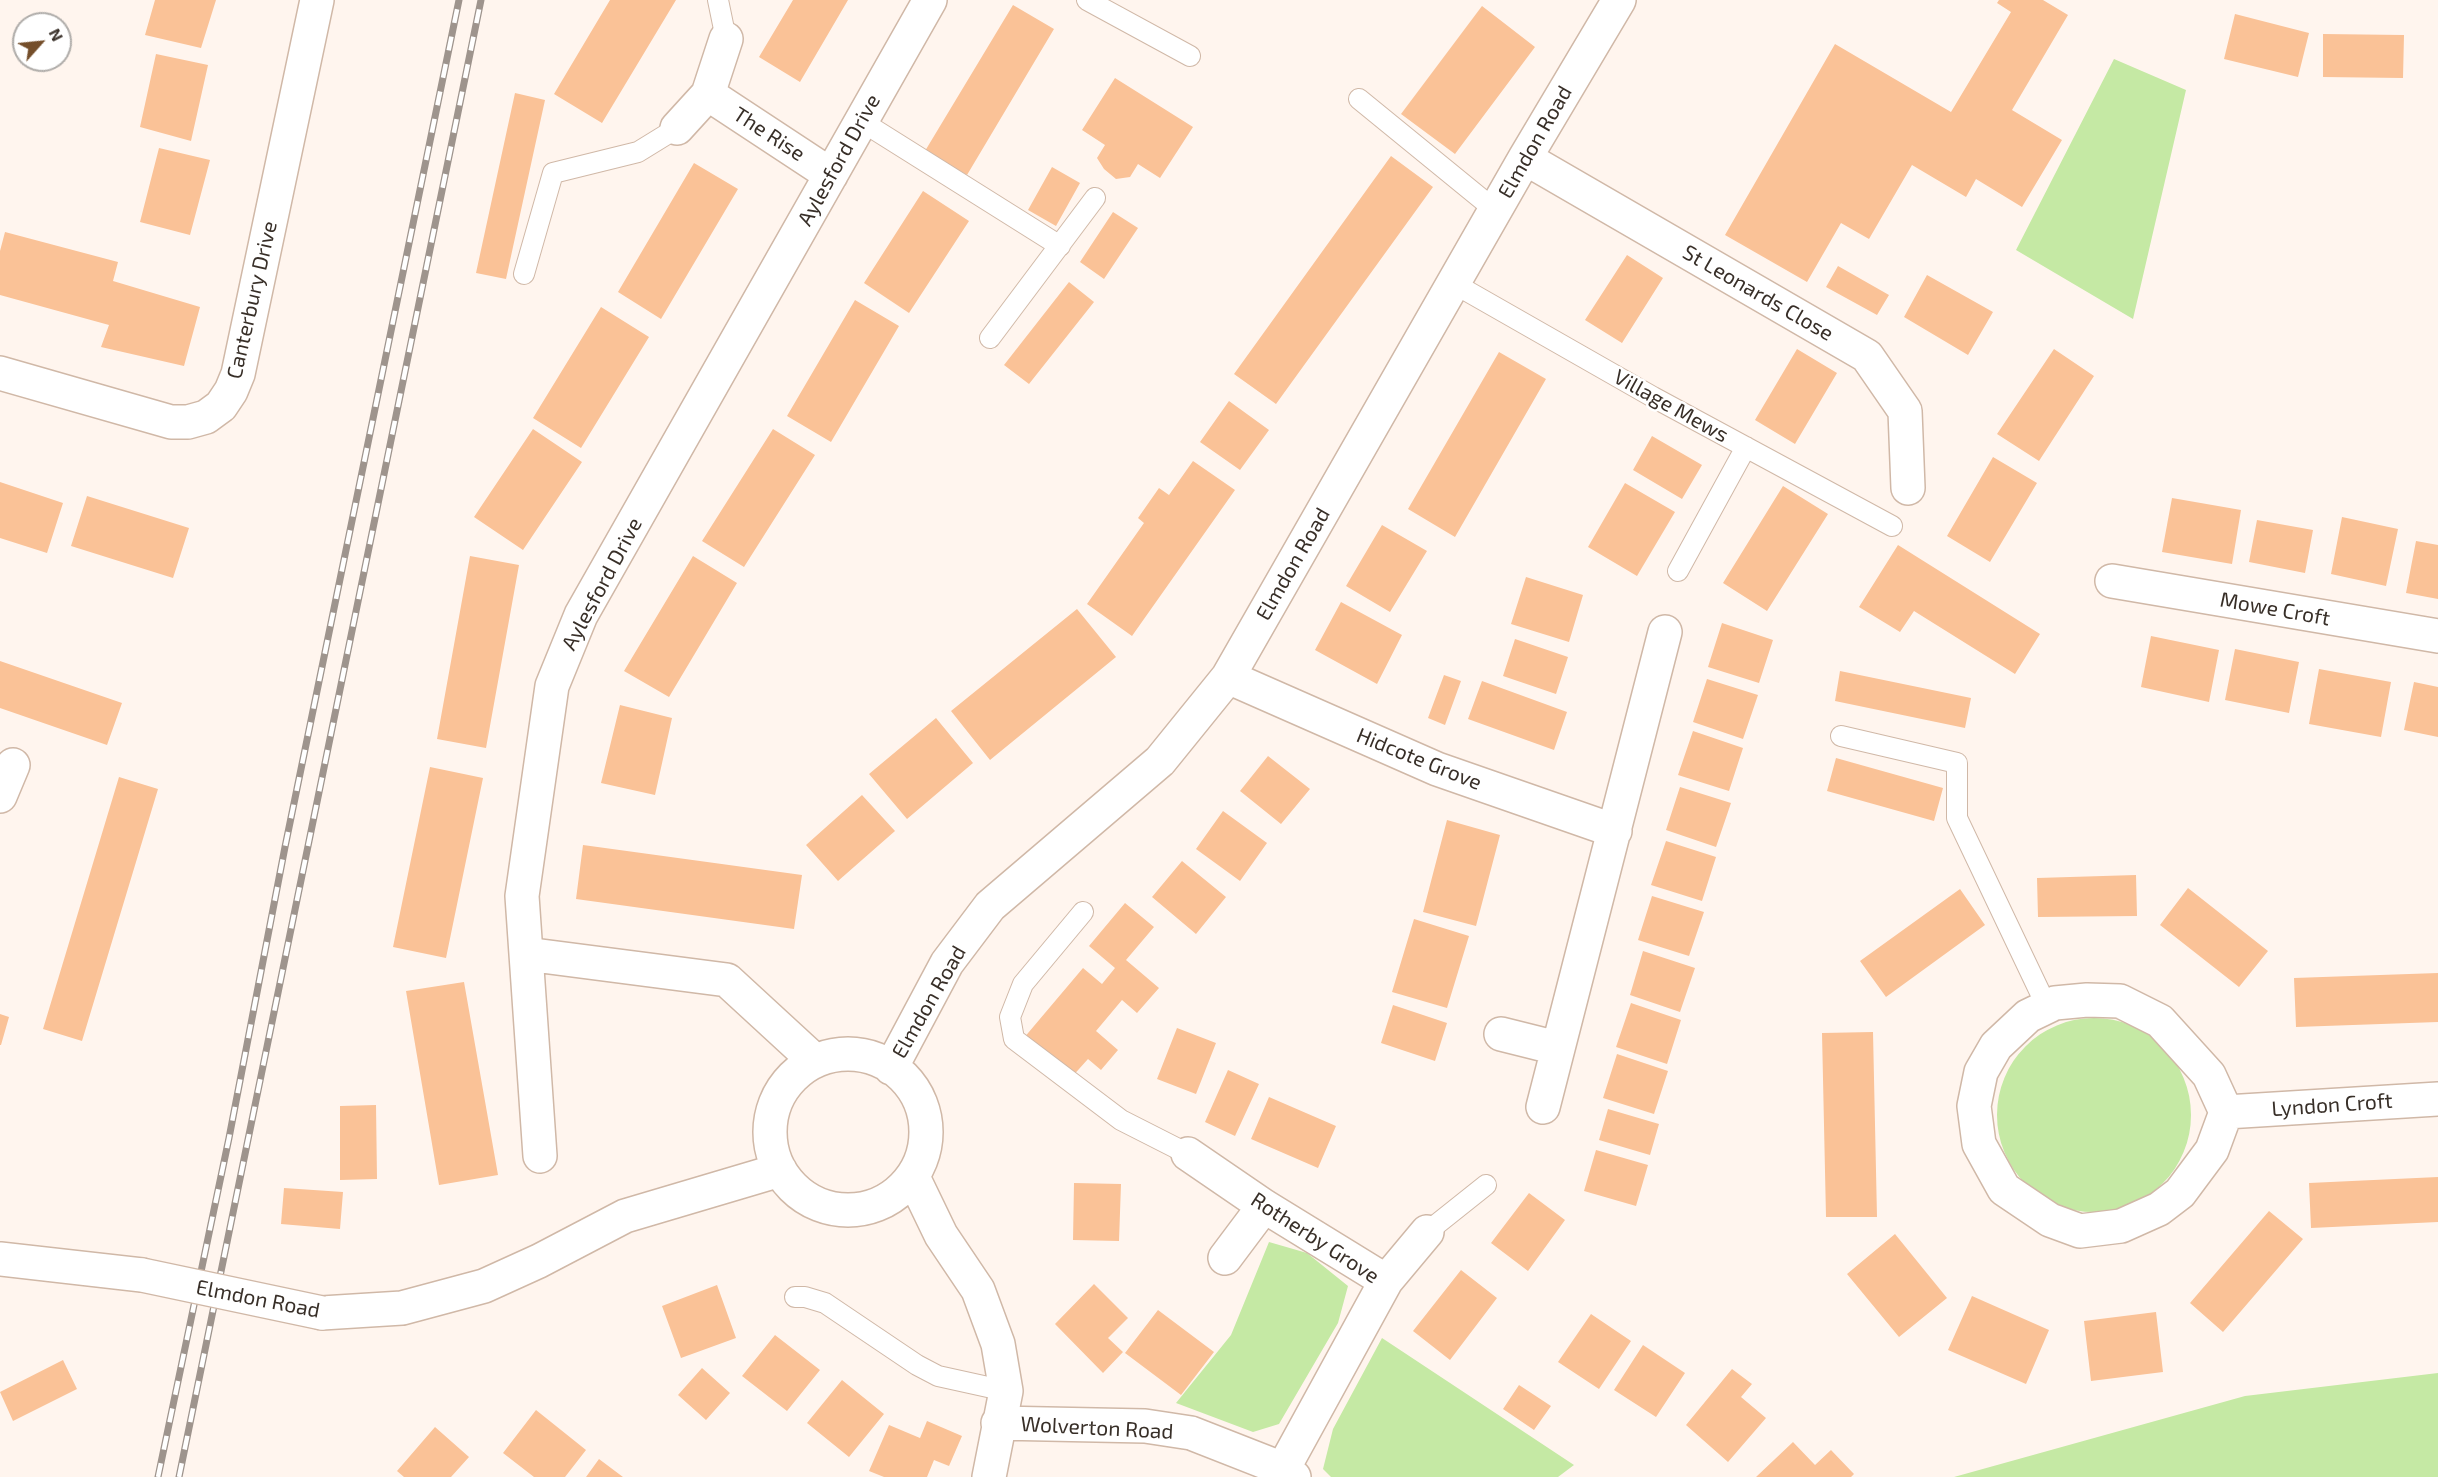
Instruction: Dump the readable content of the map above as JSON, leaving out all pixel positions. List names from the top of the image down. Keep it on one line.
{"streets":{"street":["The Rise","Elmdon Road","Aylesford Drive","St Leonards Close","Canterbury Drive","Mowe Croft","Hidcote Grove","Lyndon Croft","Rotherby Grove","Wolverton Road"],"lane":["Village Mews"]},"crossings":[["The Rise","Aylesford Drive"],["Elmdon Road","St Leonards Close"],["Elmdon Road","Village Mews"],["Elmdon Road","Hidcote Grove"],["Rotherby Grove","Wolverton Road"]],"north":"top right"}
